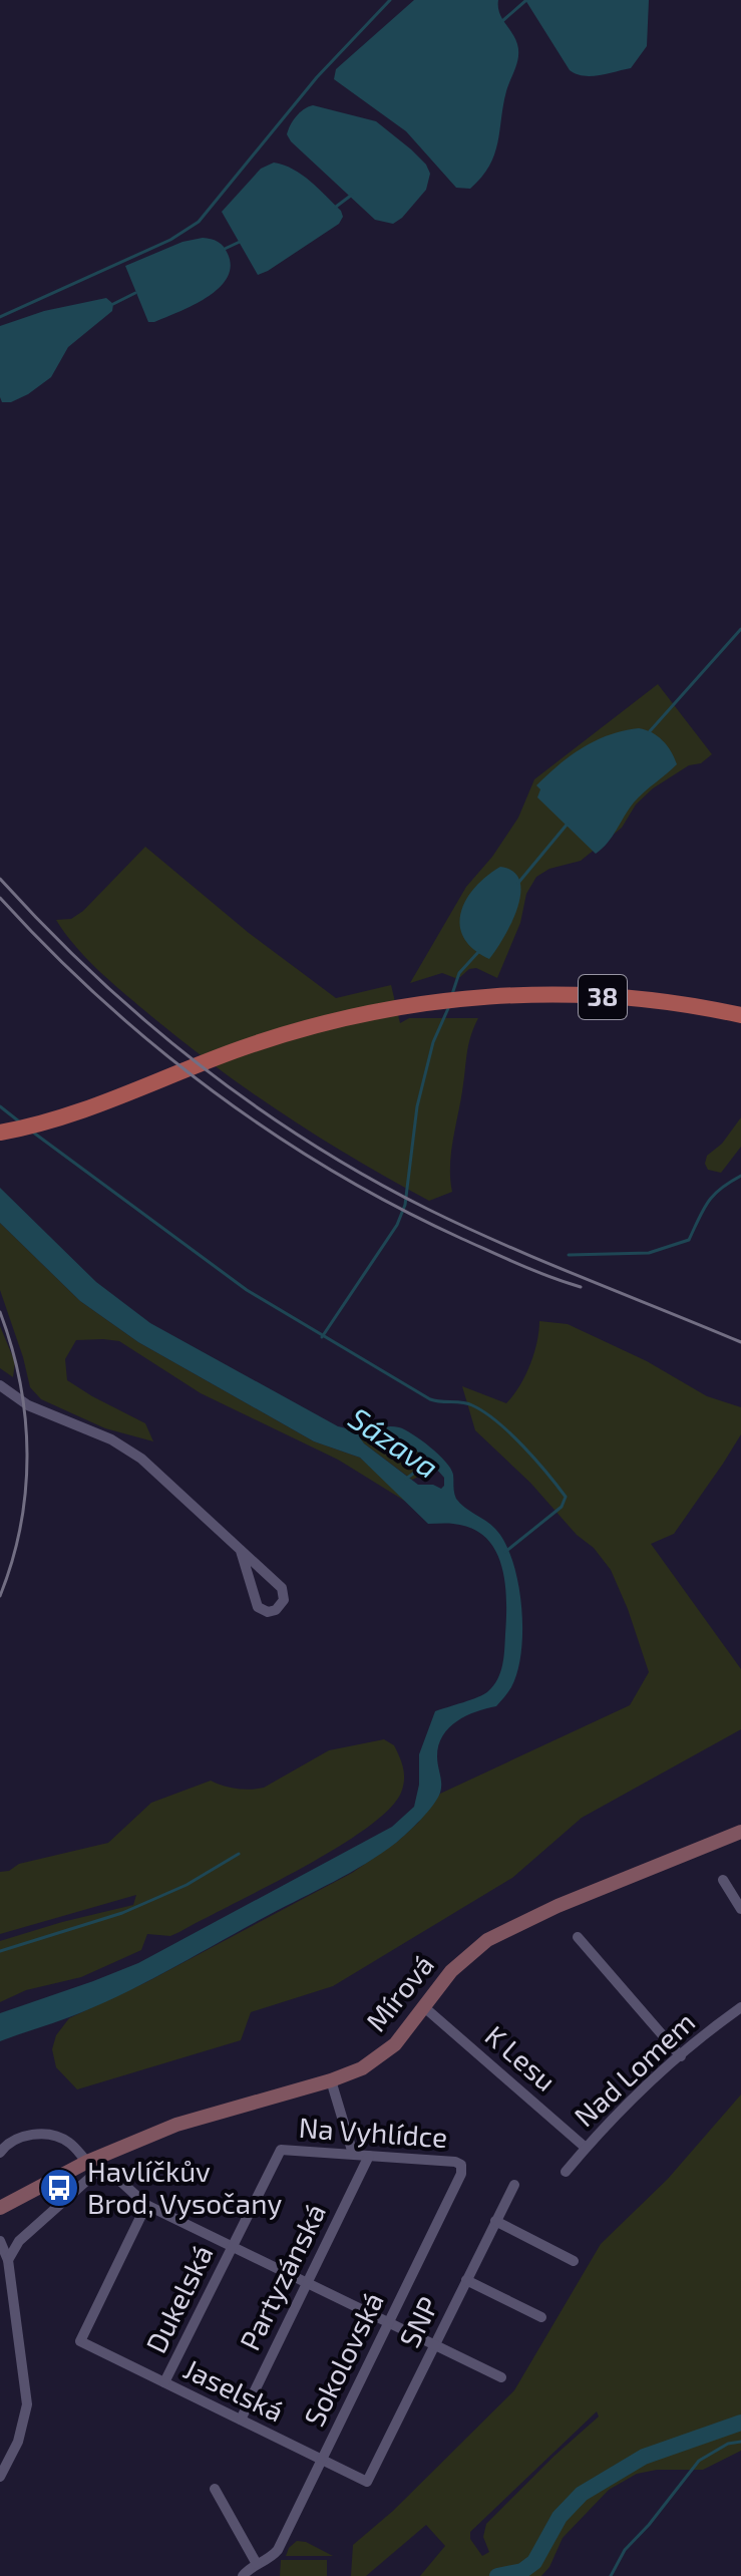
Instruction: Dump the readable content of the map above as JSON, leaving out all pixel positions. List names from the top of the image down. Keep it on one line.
{"streets":{"main road":["38"],"street":["Mírová","K Lesu","Nad Lomem","Na Vyhlídce","Partyzánská","Dukelská","SNP","Sokolovská","Jaselská"]},"crossings":[["Mírová","K Lesu"],["K Lesu","Nad Lomem"],["Na Vyhlídce","Partyzánská"],["Na Vyhlídce","Dukelská"],["Na Vyhlídce","Sokolovská"],["Partyzánská","Jaselská"],["Dukelská","Jaselská"],["SNP","Jaselská"],["Sokolovská","Jaselská"]],"water":["Sázava"],"places":{"bus stop":["Havlíčkův Brod, Vysočany"]}}
